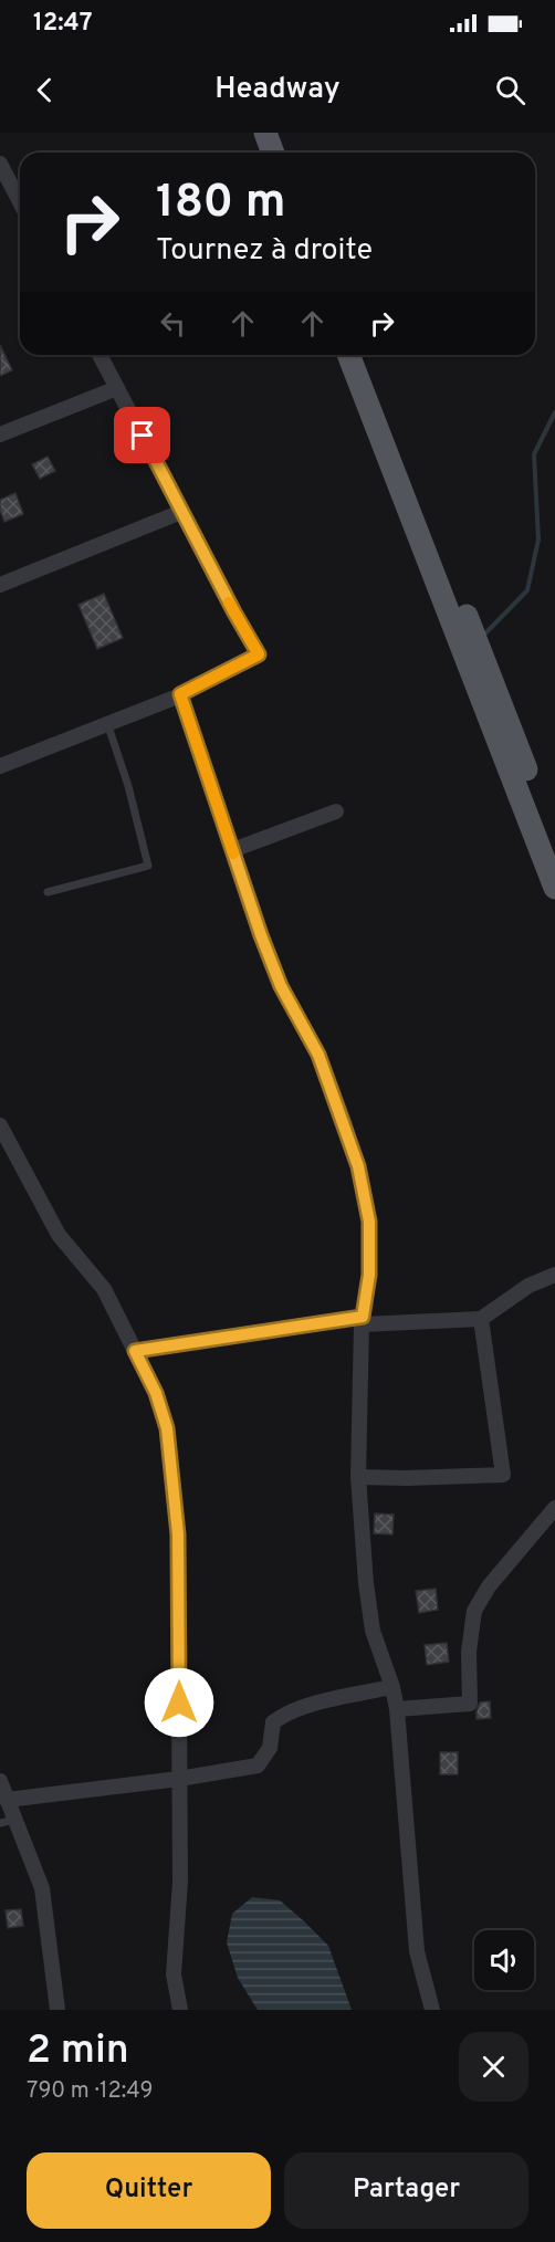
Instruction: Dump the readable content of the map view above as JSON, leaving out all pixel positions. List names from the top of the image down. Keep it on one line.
{"page":{"status":"12:47","header":"Headway","turn":["180 m","Tournez à droite"],"heading":["2 min","790 m · 12:49"],"buttons":["Quitter","Partager"]}}
